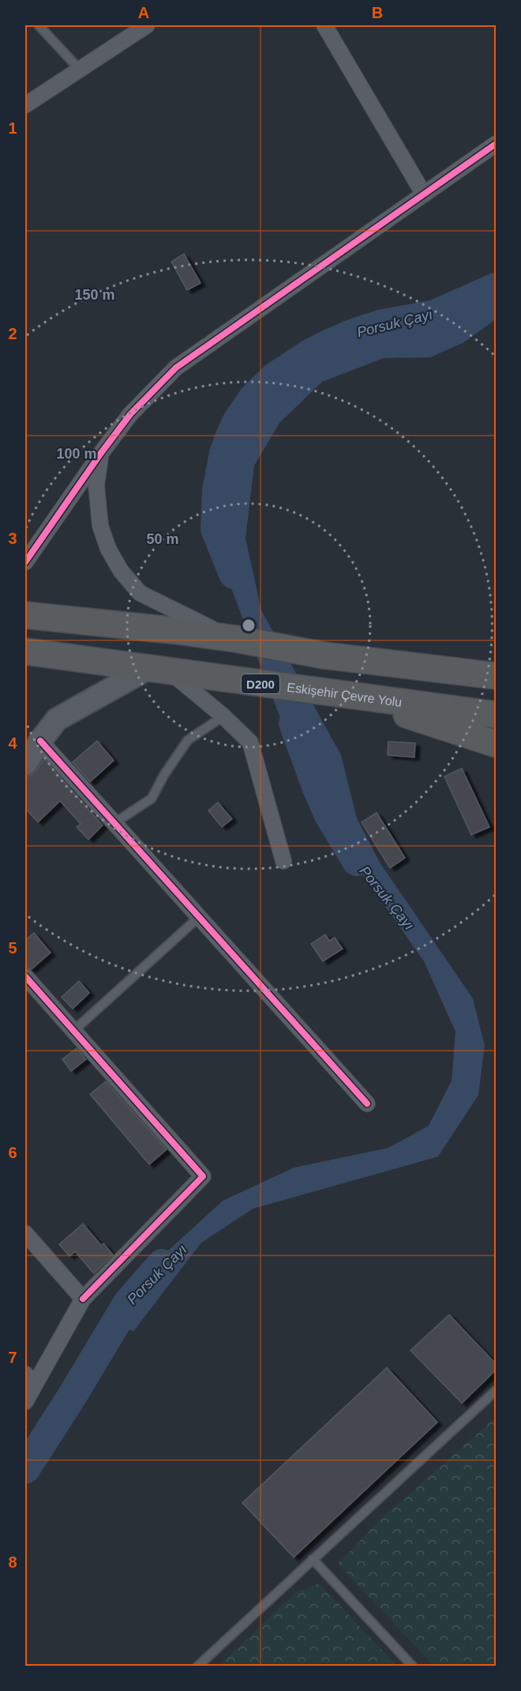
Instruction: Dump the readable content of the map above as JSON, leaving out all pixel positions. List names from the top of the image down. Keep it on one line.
{"streets":{"highway":["D200","Eskişehir Çevre Yolu"]},"water":["Porsuk Çayı"],"grid":{"columns":["A","B"],"rows":["1","2","3","4","5","6","7","8"]},"rings":["150 m","100 m","50 m"]}
